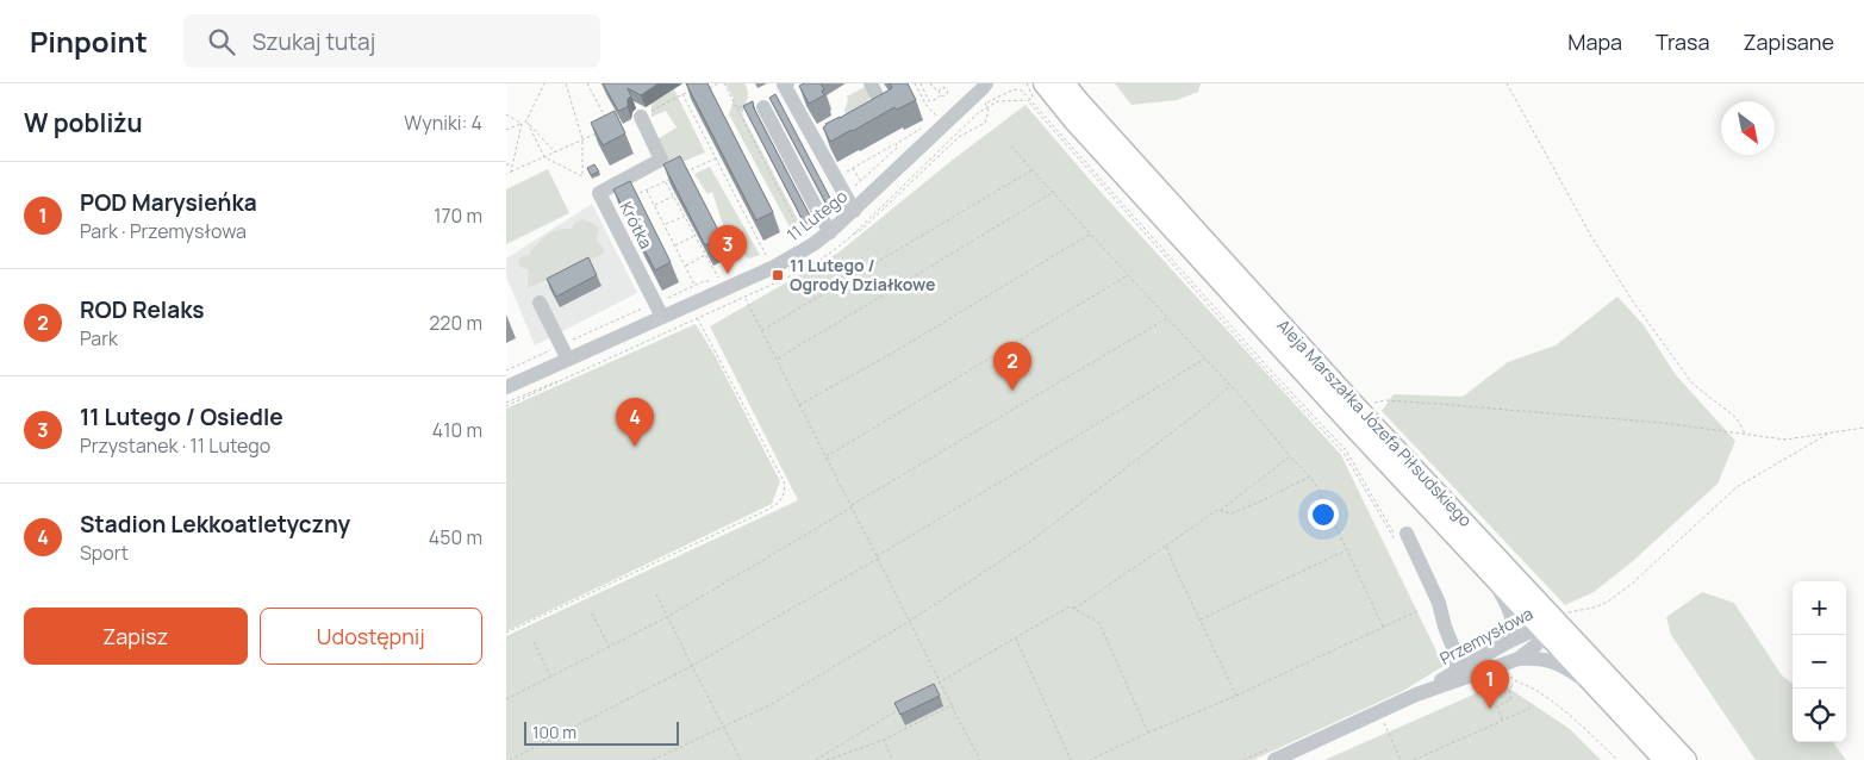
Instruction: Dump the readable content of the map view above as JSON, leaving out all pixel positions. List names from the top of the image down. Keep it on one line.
{"streets":{"main road":["Aleja Marszałka Józefa Piłsudskiego"],"street":["11 Lutego","Krótka","Przemysłowa"]},"crossings":[["11 Lutego","Krótka"],["Aleja Marszałka Józefa Piłsudskiego","Przemysłowa"]],"places":{"transit":["11 Lutego / Ogrody Działkowe"]},"scale_bar":"100 m","north":"bottom right","page":{"header":"Pinpoint","search":"Szukaj tutaj","nav":["Mapa","Trasa","Zapisane"],"heading":["W pobliżu","Wyniki: 4"],"list":[{"mark":"1","name":"POD Marysieńka","note":"Park · Przemysłowa","value":"170 m"},{"mark":"2","name":"ROD Relaks","note":"Park","value":"220 m"},{"mark":"3","name":"11 Lutego / Osiedle","note":"Przystanek · 11 Lutego","value":"410 m"},{"mark":"4","name":"Stadion Lekkoatletyczny","note":"Sport","value":"450 m"}],"pins":["3","2","4","1"],"map_buttons":["+","−"],"buttons":["Zapisz","Udostępnij"],"scale":"100 m"}}
